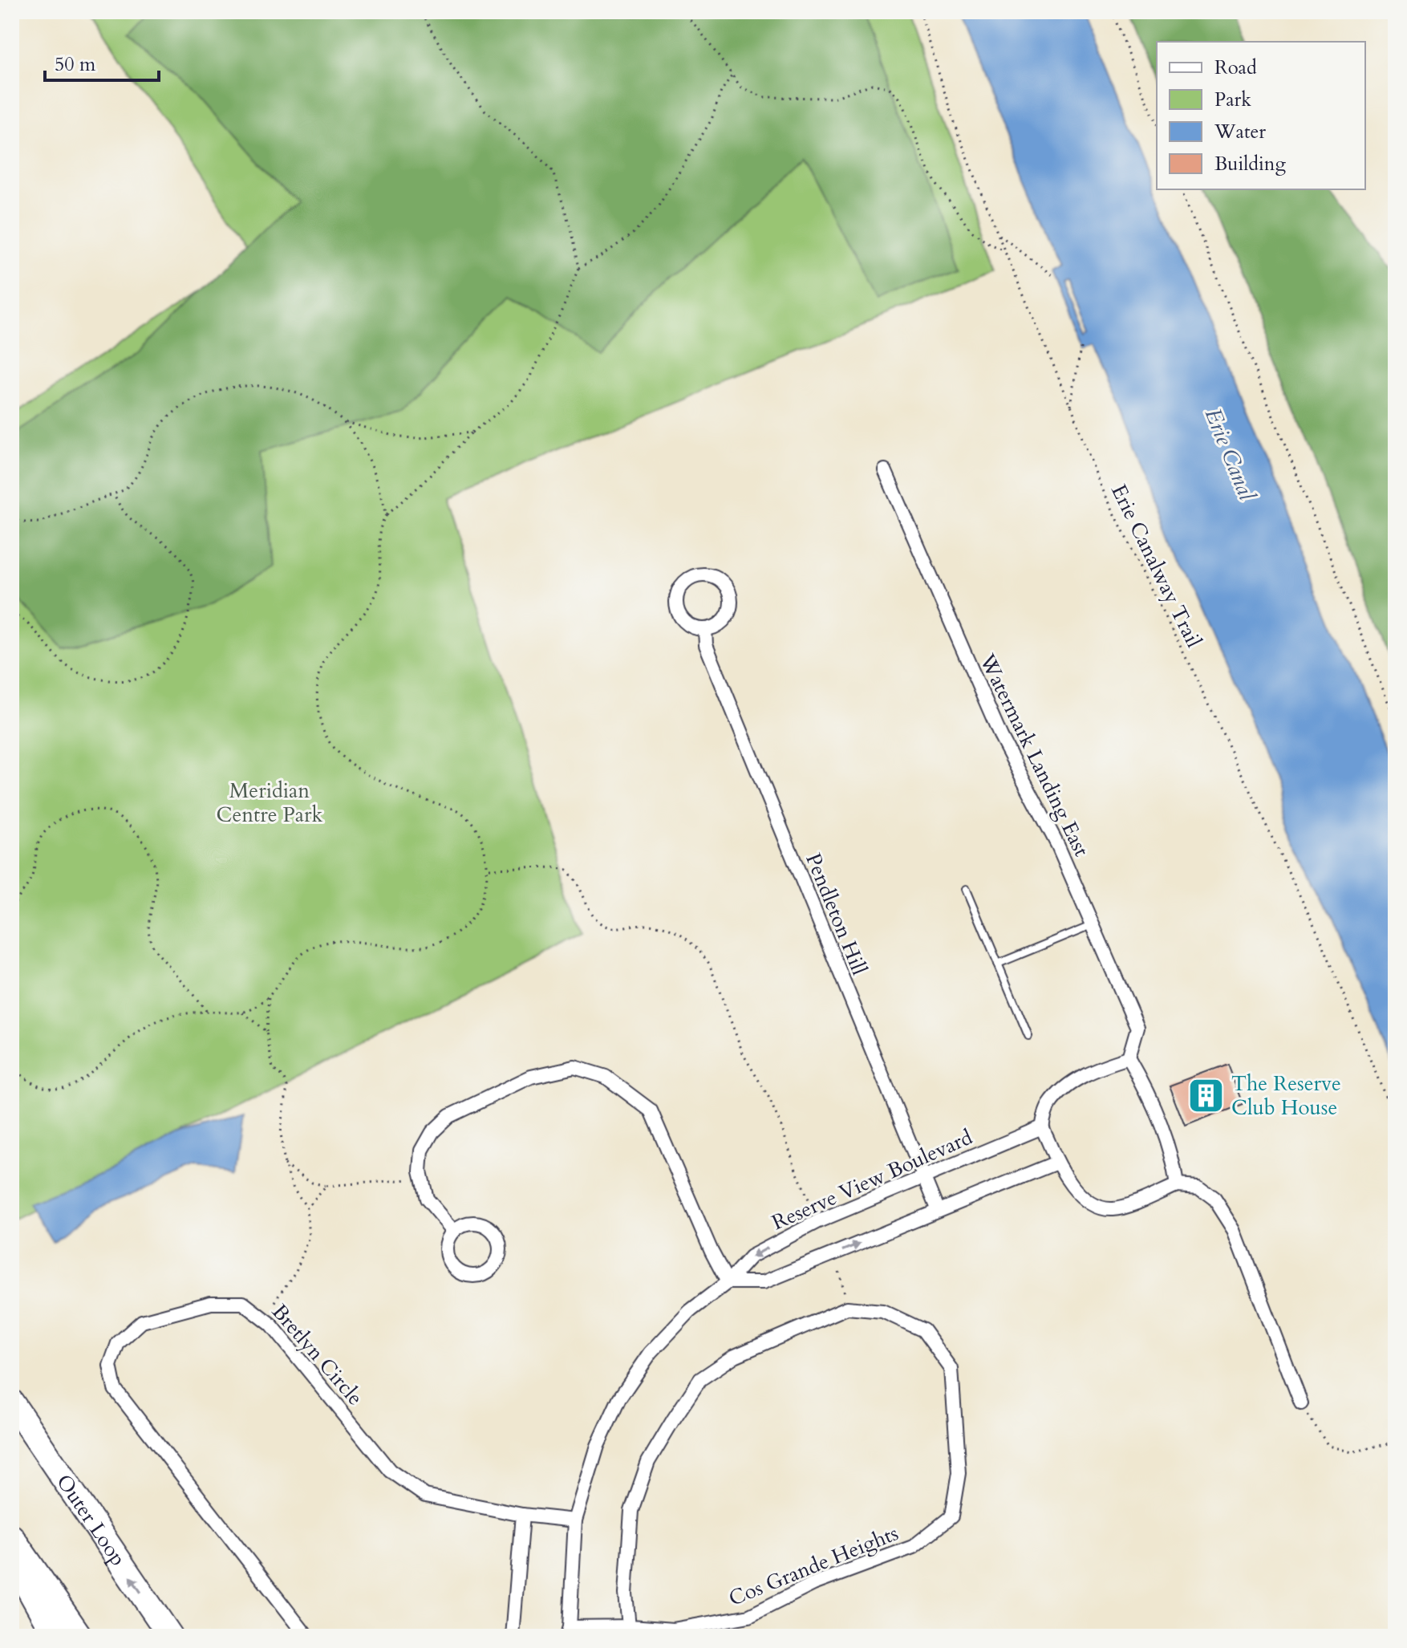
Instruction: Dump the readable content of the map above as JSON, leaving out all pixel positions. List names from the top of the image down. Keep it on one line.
{"streets":{"highway":["Outer Loop"],"street":["Watermark Landing East","Pendleton Hill","Reserve View Boulevard","Bretlyn Circle","Cos Grande Heights"],"path":["Erie Canalway Trail"]},"crossings":[["Watermark Landing East","Reserve View Boulevard"],["Pendleton Hill","Reserve View Boulevard"],["Reserve View Boulevard","Bretlyn Circle"],["Reserve View Boulevard","Cos Grande Heights"]],"water":["Erie Canal"],"parks":["Meridian Centre Park"],"places":{"building":["The Reserve Club House"]},"legend":["Road","Park","Water","Building"],"scale_bar":"50 m"}
